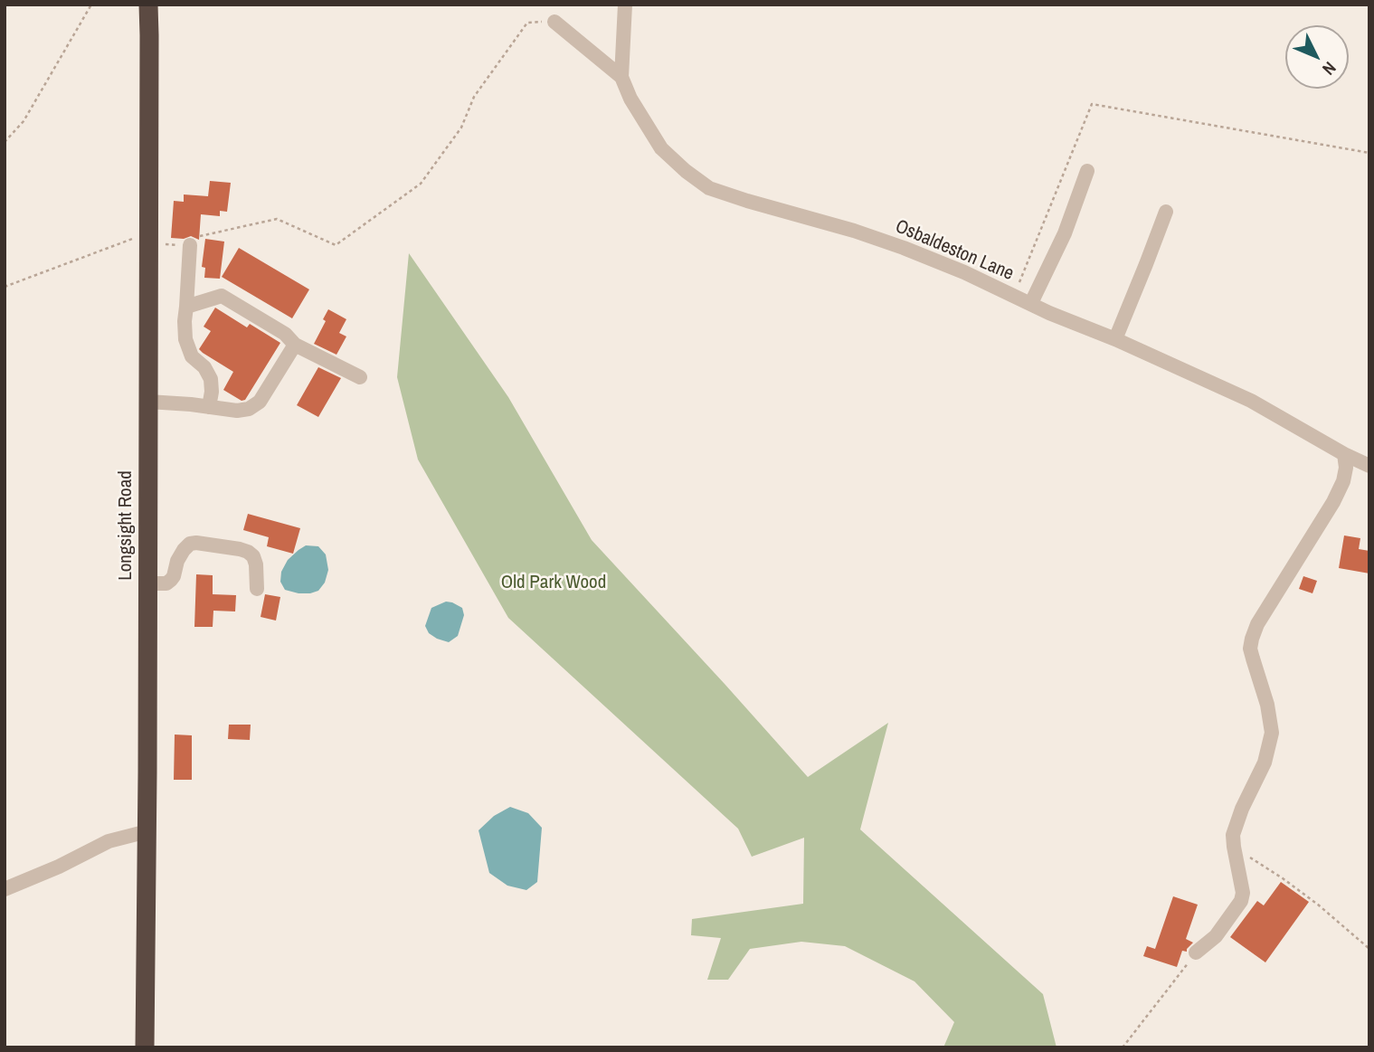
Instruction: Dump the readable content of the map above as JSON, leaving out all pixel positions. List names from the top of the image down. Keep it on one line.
{"streets":{"highway":["Longsight Road"],"street":["Osbaldeston Lane"]},"parks":["Old Park Wood"],"north":"bottom right"}
